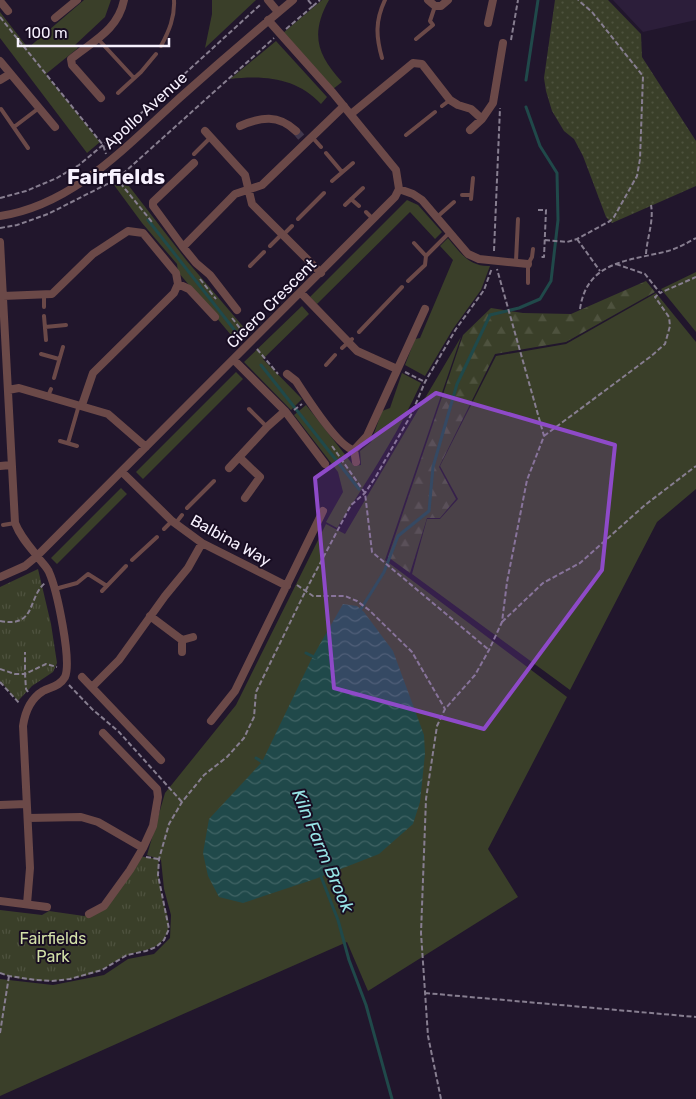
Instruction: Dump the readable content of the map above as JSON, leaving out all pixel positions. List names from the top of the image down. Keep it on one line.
{"streets":{"street":["Apollo Avenue","Cicero Crescent","Balbina Way"]},"crossings":[["Cicero Crescent","Balbina Way"]],"districts":["Fairfields"],"water":["Kiln Farm Brook"],"parks":["Fairfields Park"],"scale_bar":"100 m"}
